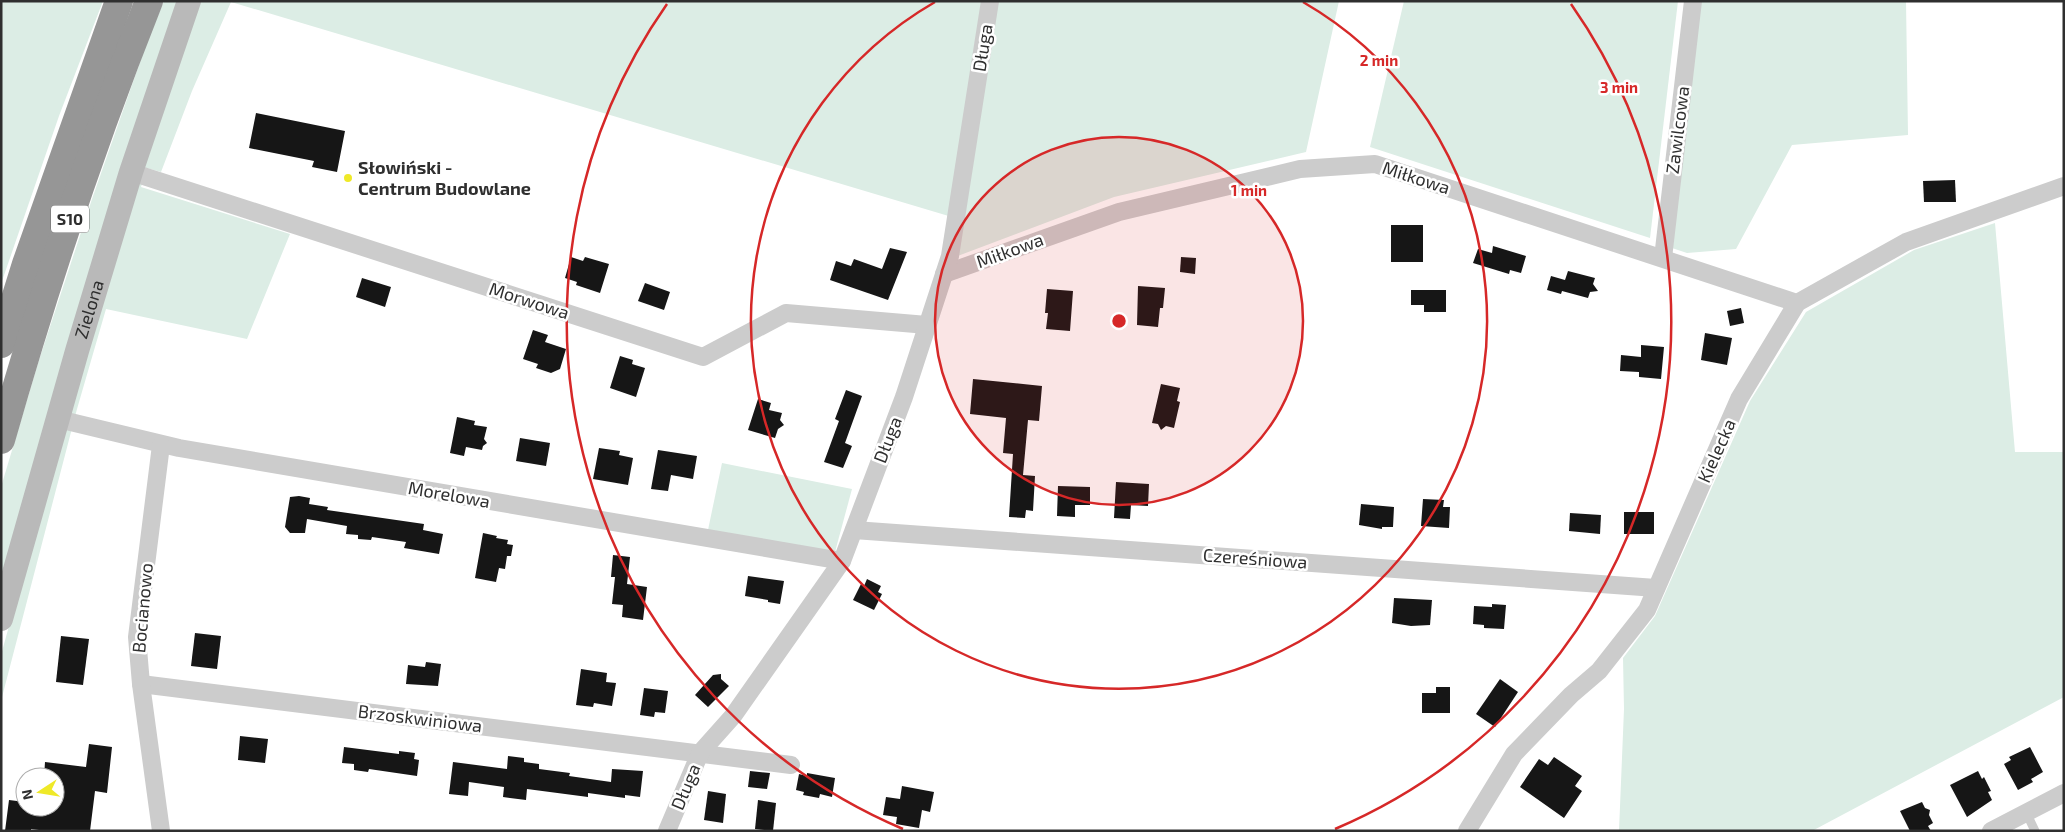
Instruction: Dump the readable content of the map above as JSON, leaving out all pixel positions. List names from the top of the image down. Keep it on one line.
{"streets":{"highway":["S10"],"street":["Długa","Zawilcowa","Miłkowa","Morwowa","Zielona","Kielecka","Morelowa","Czereśniowa","Bocianowo","Brzoskwiniowa"]},"crossings":[["Długa","Miłkowa"],["Długa","Morwowa"],["Długa","Morelowa"],["Długa","Czereśniowa"],["Długa","Brzoskwiniowa"],["Zawilcowa","Miłkowa"],["Miłkowa","Kielecka"],["Morwowa","Zielona"],["Zielona","Morelowa"],["Kielecka","Czereśniowa"],["Morelowa","Bocianowo"],["Bocianowo","Brzoskwiniowa"]],"places":["Słowiński - Centrum Budowlane"],"north":"left","rings":["2 min","3 min","1 min"]}
